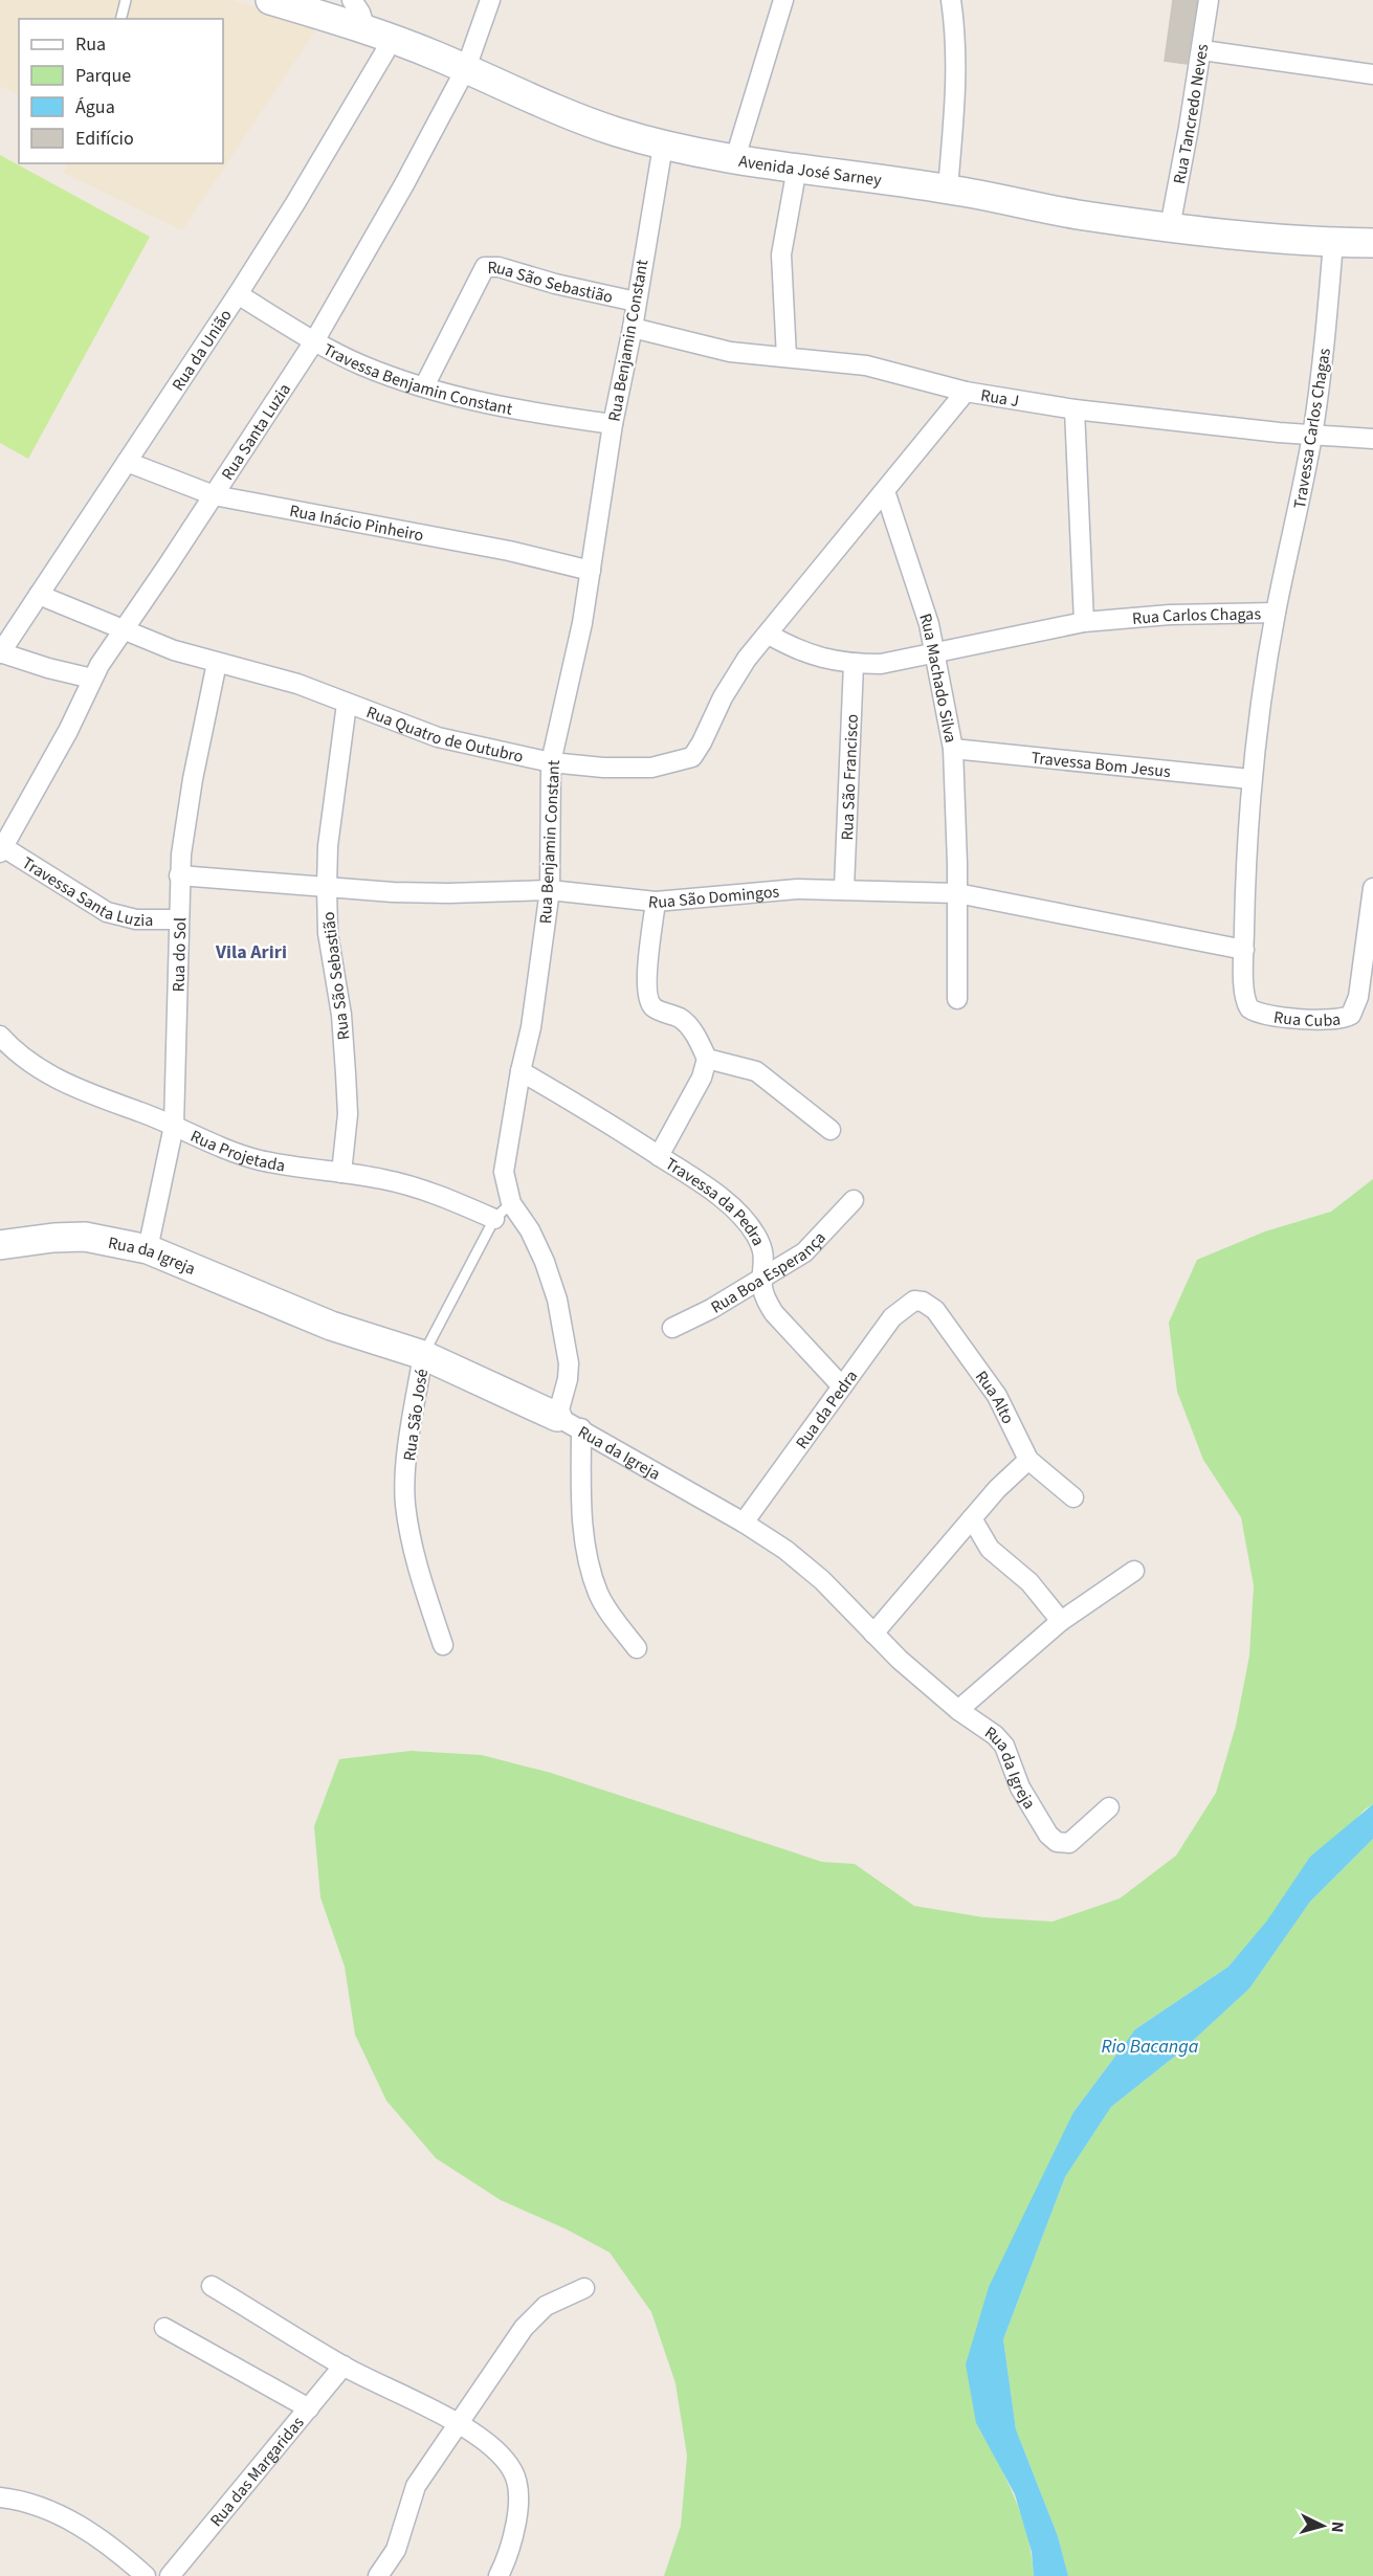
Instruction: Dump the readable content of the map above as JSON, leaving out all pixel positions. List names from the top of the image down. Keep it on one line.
{"streets":{"main road":["Avenida José Sarney","Rua da Igreja"],"street":["Rua Tancredo Neves","Rua São Sebastião","Rua Benjamin Constant","Rua da União","Travessa Benjamin Constant","Rua J","Travessa Carlos Chagas","Rua Santa Luzia","Rua Inácio Pinheiro","Rua Carlos Chagas","Rua Machado Silva","Rua Quatro de Outubro","Travessa Bom Jesus","Rua São Francisco","Travessa Santa Luzia","Rua São Domingos","Rua do Sol","Rua Cuba","Rua Projetada","Travessa da Pedra","Rua Boa Esperança","Rua Alto","Rua da Pedra","Rua São José","Rua das Margaridas"]},"crossings":[["Rua Tancredo Neves","Avenida José Sarney"],["Avenida José Sarney","Rua Benjamin Constant"],["Avenida José Sarney","Rua da União"],["Avenida José Sarney","Travessa Carlos Chagas"],["Avenida José Sarney","Rua Santa Luzia"],["Rua São Sebastião","Rua Benjamin Constant"],["Rua São Sebastião","Travessa Benjamin Constant"],["Rua São Sebastião","Rua Quatro de Outubro"],["Rua São Sebastião","Rua São Domingos"],["Rua São Sebastião","Rua Projetada"],["Rua Benjamin Constant","Travessa Benjamin Constant"],["Rua Benjamin Constant","Rua J"],["Rua Benjamin Constant","Rua Inácio Pinheiro"],["Rua Benjamin Constant","Rua Quatro de Outubro"],["Rua Benjamin Constant","Rua São Domingos"],["Rua Benjamin Constant","Travessa da Pedra"],["Rua Benjamin Constant","Rua da Igreja"],["Rua Benjamin Constant","Rua São José"],["Rua da União","Travessa Benjamin Constant"],["Rua da União","Rua Inácio Pinheiro"],["Rua da União","Rua Quatro de Outubro"],["Travessa Benjamin Constant","Rua Santa Luzia"],["Rua J","Travessa Carlos Chagas"],["Travessa Carlos Chagas","Rua Carlos Chagas"],["Rua Santa Luzia","Rua Inácio Pinheiro"],["Rua Santa Luzia","Rua Quatro de Outubro"],["Rua Santa Luzia","Travessa Santa Luzia"],["Rua Carlos Chagas","Rua Machado Silva"],["Rua Carlos Chagas","Rua Quatro de Outubro"],["Rua Carlos Chagas","Travessa Bom Jesus"],["Rua Carlos Chagas","Rua São Francisco"],["Rua Carlos Chagas","Rua São Domingos"],["Rua Carlos Chagas","Rua Cuba"],["Rua Machado Silva","Rua Quatro de Outubro"],["Rua Machado Silva","Travessa Bom Jesus"],["Rua Machado Silva","Rua São Domingos"],["Rua Quatro de Outubro","Rua do Sol"],["Rua São Francisco","Rua São Domingos"],["Travessa Santa Luzia","Rua do Sol"],["Rua São Domingos","Rua do Sol"],["Rua do Sol","Rua Projetada"],["Rua do Sol","Rua da Igreja"],["Rua Projetada","Rua São José"],["Travessa da Pedra","Rua Boa Esperança"],["Travessa da Pedra","Rua da Pedra"],["Rua da Igreja","Rua da Pedra"],["Rua da Igreja","Rua São José"],["Rua Alto","Rua da Pedra"]],"districts":["Vila Ariri"],"water":["Rio Bacanga"],"legend":["Rua","Parque","Água","Edifício"],"north":"right"}
